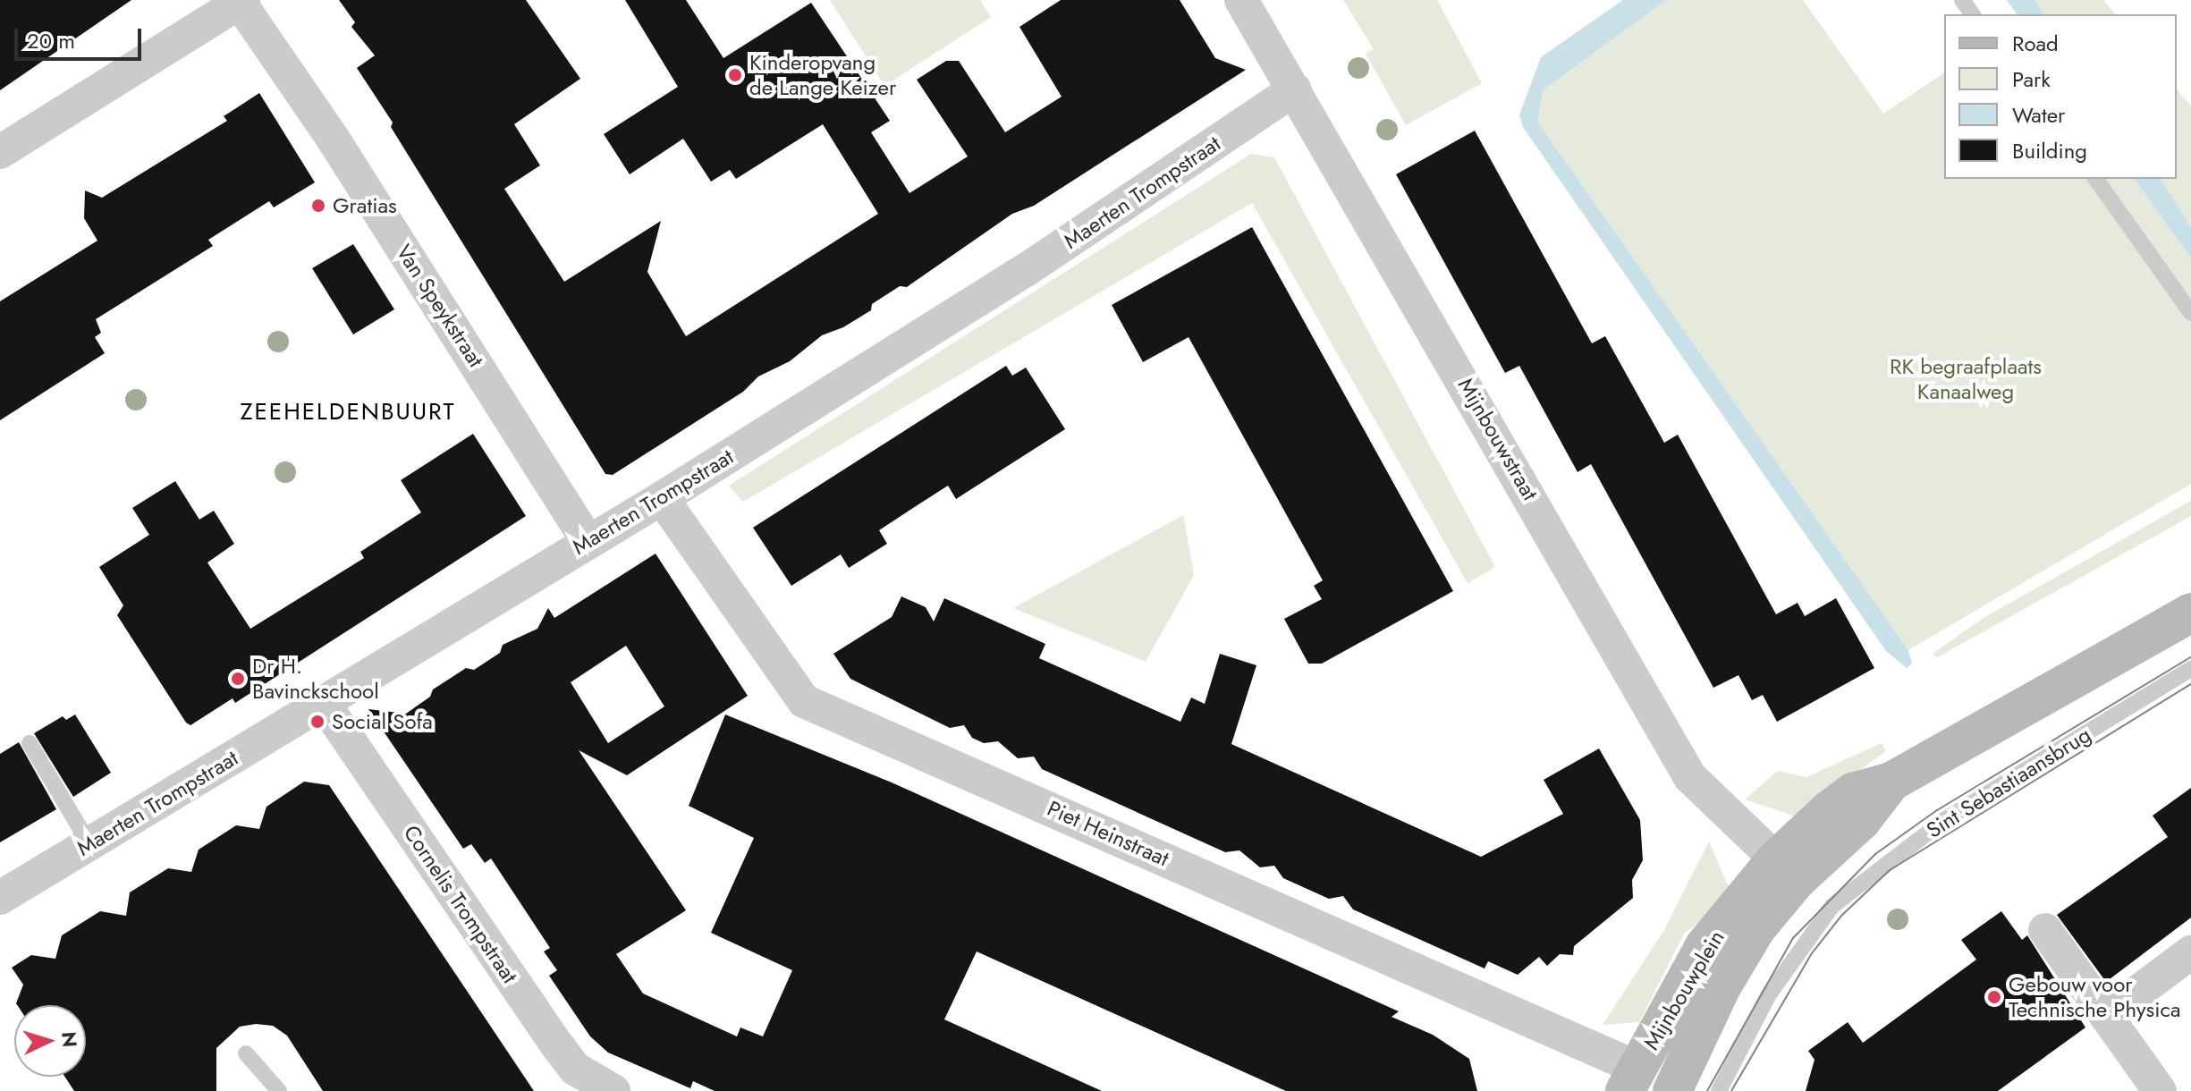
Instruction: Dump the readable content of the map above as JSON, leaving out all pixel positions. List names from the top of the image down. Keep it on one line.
{"streets":{"main road":["Mijnbouwplein"],"street":["Maerten Trompstraat","Van Speykstraat","Mijnbouwstraat","Piet Heinstraat","Cornelis Trompstraat"],"lane":["Sint Sebastiaansbrug"]},"crossings":[["Maerten Trompstraat","Van Speykstraat"],["Maerten Trompstraat","Mijnbouwstraat"],["Maerten Trompstraat","Piet Heinstraat"],["Maerten Trompstraat","Cornelis Trompstraat"],["Mijnbouwstraat","Mijnbouwplein"],["Piet Heinstraat","Mijnbouwplein"]],"districts":["ZEEHELDENBUURT"],"parks":["RK begraafplaats Kanaalweg"],"places":["Kinderopvang de Lange Keizer","Gratias","Dr H. Bavinckschool","Social Sofa","Gebouw voor Technische Physica"],"legend":["Road","Park","Water","Building"],"scale_bar":"20 m","north":"right"}
